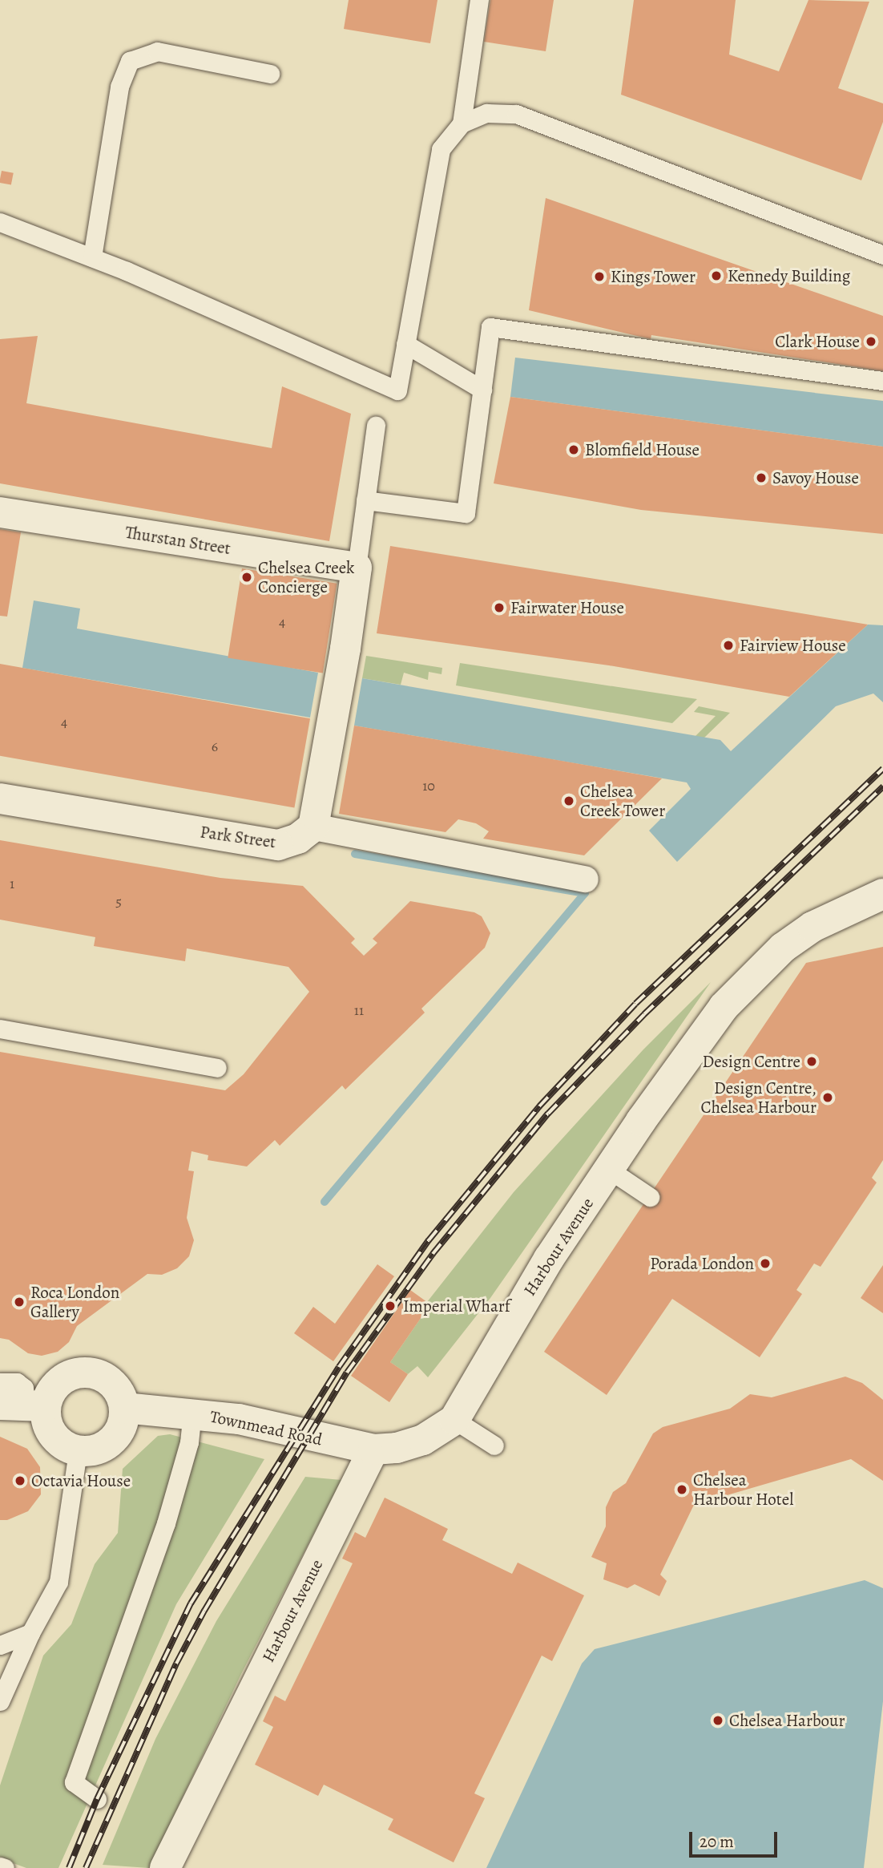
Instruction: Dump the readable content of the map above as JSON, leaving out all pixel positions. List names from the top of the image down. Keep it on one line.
{"streets":{"street":["Thurstan Street","Park Street","Harbour Avenue","Townmead Road"]},"crossings":[["Harbour Avenue","Townmead Road"]],"places":["Kennedy Building","Kings Tower","Clark House","Blomfield House","Savoy House","Chelsea Creek Concierge","Fairwater House","Fairview House","Chelsea Creek Tower","Design Centre","Design Centre, Chelsea Harbour","Porada London","Roca London Gallery","Imperial Wharf","Octavia House","Chelsea Harbour Hotel","Chelsea Harbour"],"house_numbers":["4","4","6","10","1","5","11"],"scale_bar":"20 m"}
